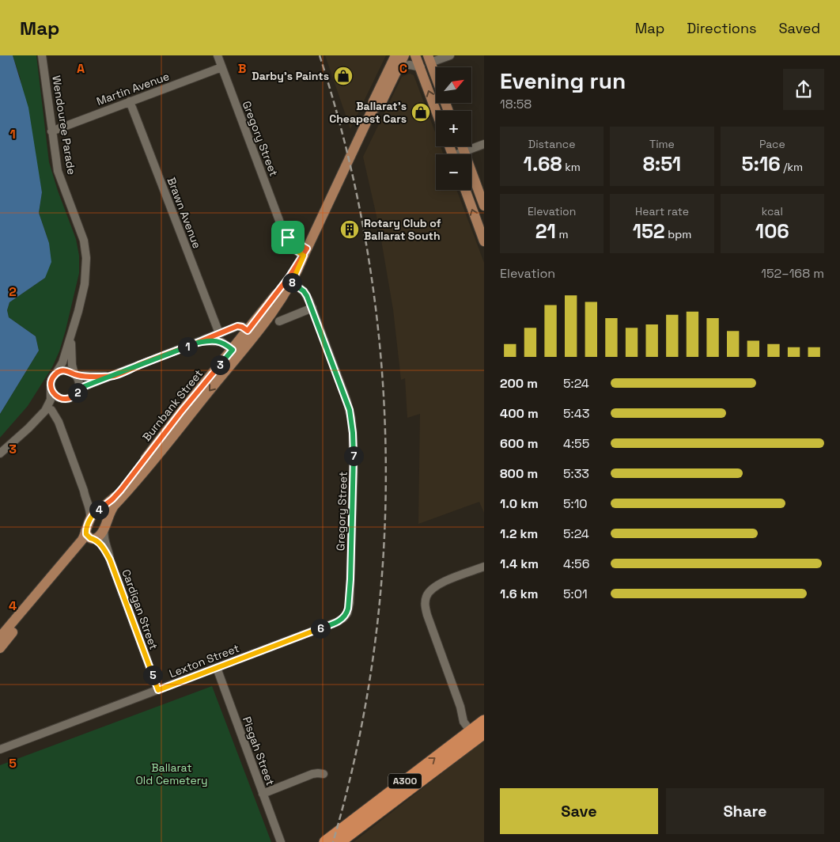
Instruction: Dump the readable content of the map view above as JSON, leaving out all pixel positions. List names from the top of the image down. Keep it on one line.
{"streets":{"highway":["A300"],"main road":["Burnbank Street"],"street":["Martin Avenue","Wendouree Parade","Gregory Street","Brawn Avenue","Cardigan Street","Lexton Street","Pisgah Street"]},"crossings":[["Martin Avenue","Wendouree Parade"],["Martin Avenue","Gregory Street"],["Martin Avenue","Brawn Avenue"],["Gregory Street","Burnbank Street"],["Gregory Street","Lexton Street"],["Burnbank Street","Cardigan Street"],["Cardigan Street","Lexton Street"],["Lexton Street","Pisgah Street"]],"parks":["Ballarat Old Cemetery"],"places":{"shop":["Darby's Paints","Ballarat's Cheapest Cars"],"building":["Rotary Club of Ballarat South"]},"north":"top right","page":{"header":"Map","nav":["Map","Directions","Saved"],"heading":["Evening run","18:58"],"map_buttons":["+","−"],"stats":[["Distance","1.68 km"],["Time","8:51"],["Pace","5:16 /km"],["Elevation","21 m"],["Heart rate","152 bpm"],["kcal","106"]],"chart":["Elevation","152–168 m"],"pins":["8","1","3","2","7","4","6","5"],"list":[{"name":"200 m","note":"5:24"},{"name":"400 m","note":"5:43"},{"name":"600 m","note":"4:55"},{"name":"800 m","note":"5:33"},{"name":"1.0 km","note":"5:10"},{"name":"1.2 km","note":"5:24"},{"name":"1.4 km","note":"4:56"},{"name":"1.6 km","note":"5:01"}],"buttons":["Save","Share"]},"grid":{"columns":["A","B","C"],"rows":["1","2","3","4","5"]}}
